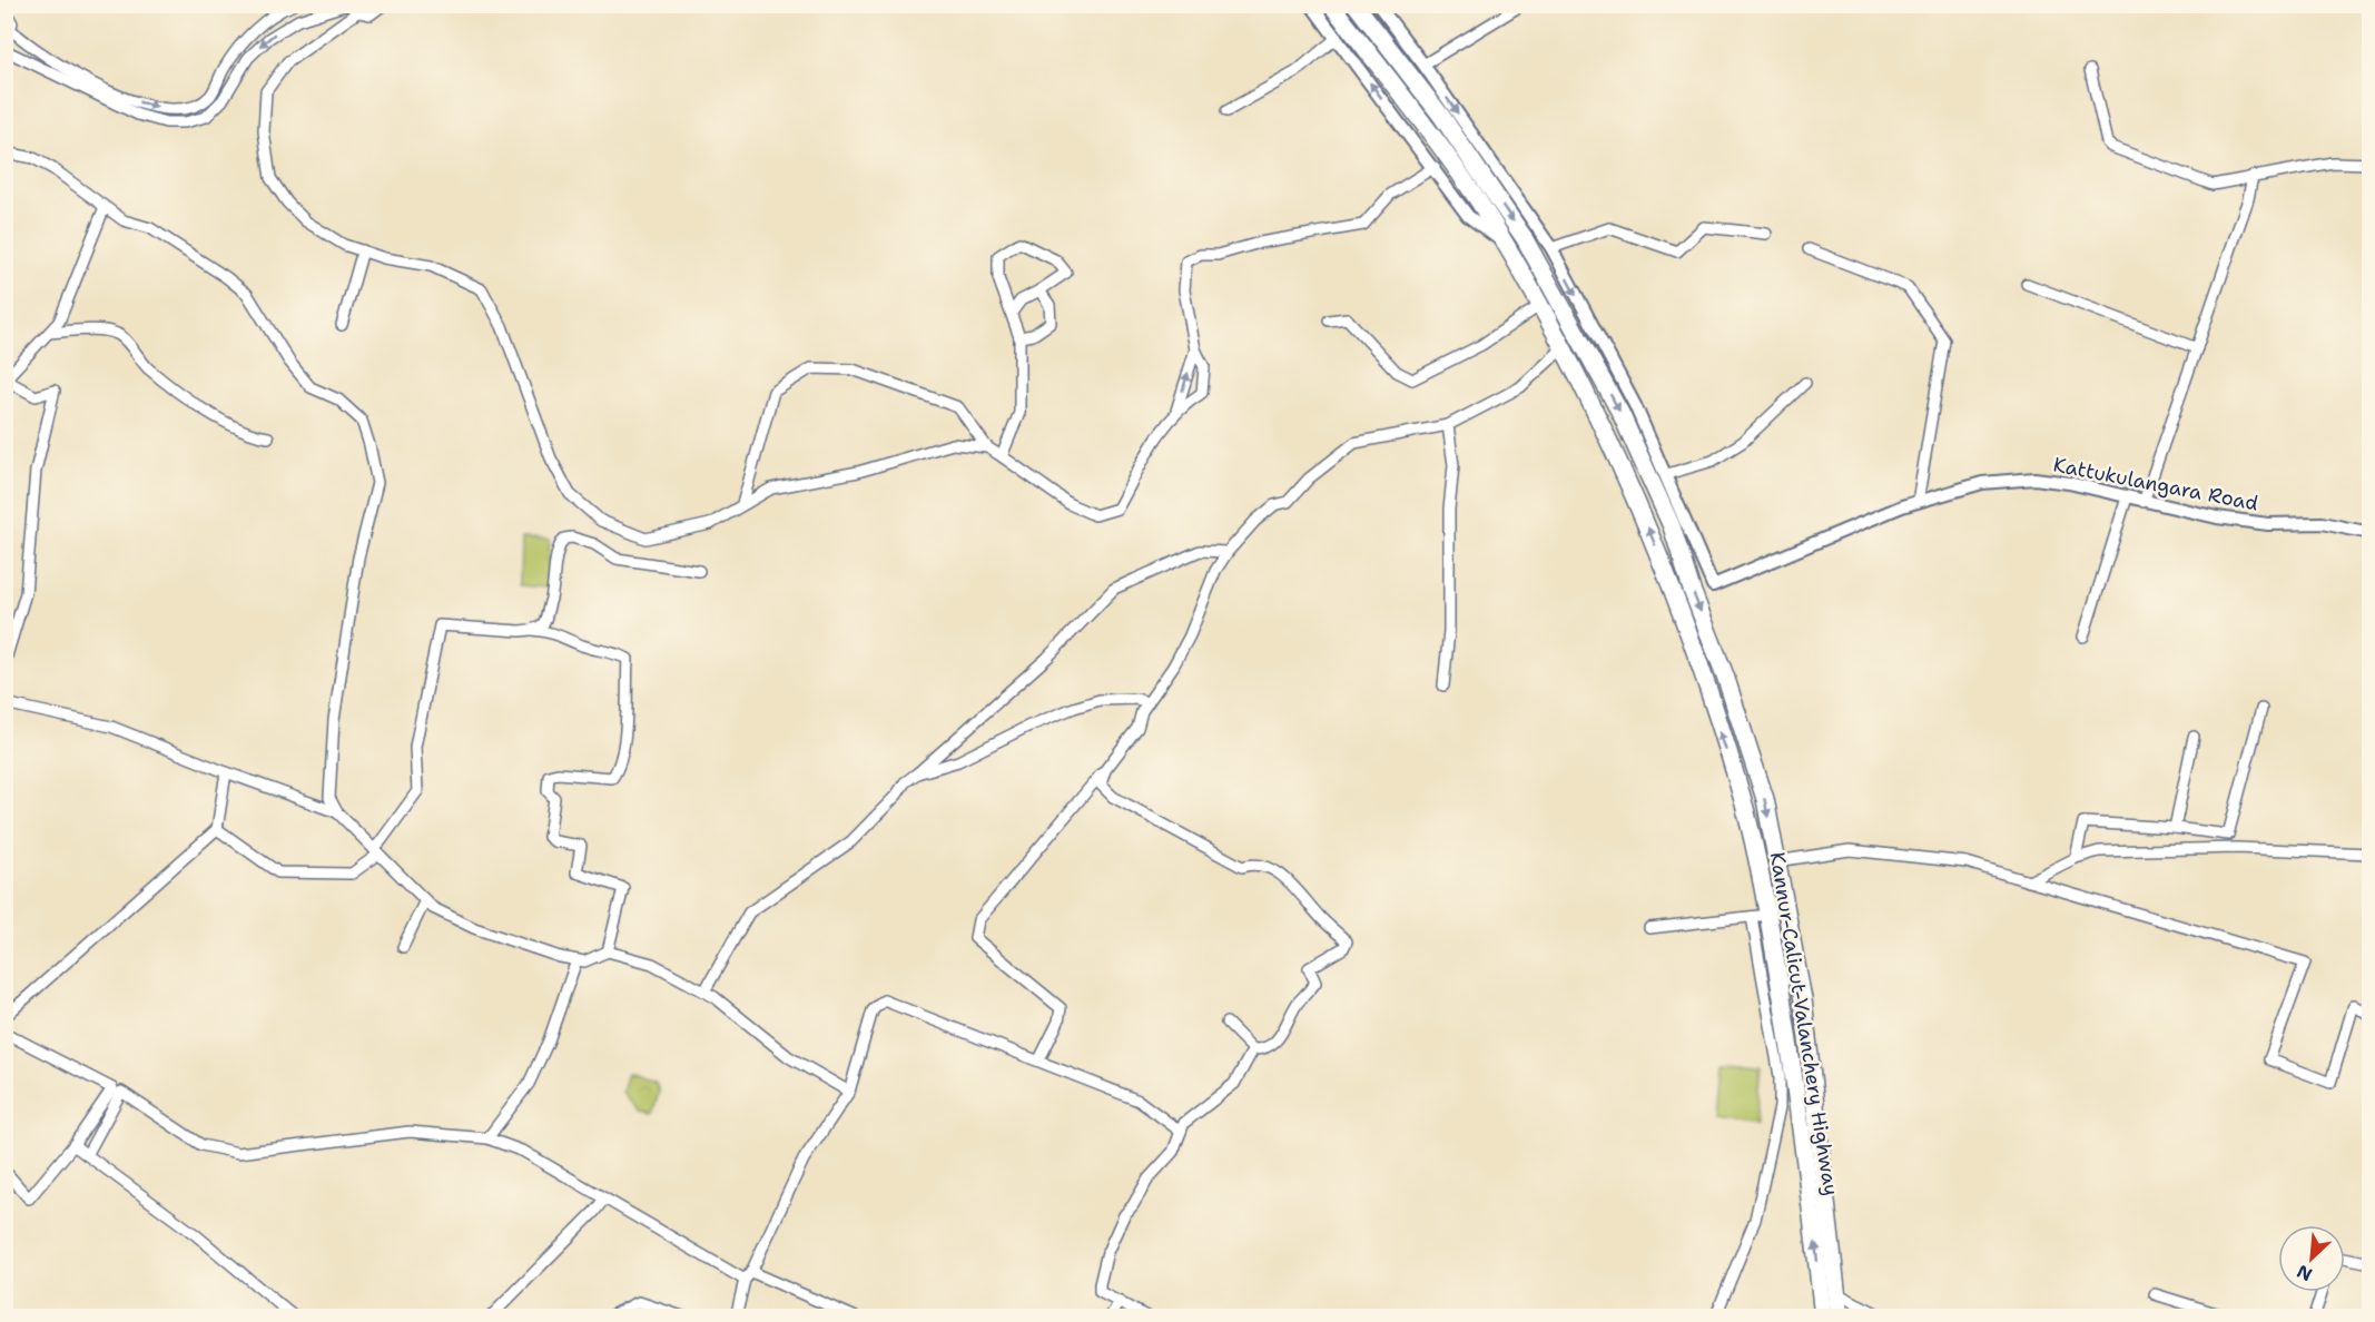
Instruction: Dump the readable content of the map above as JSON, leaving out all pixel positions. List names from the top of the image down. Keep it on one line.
{"streets":{"highway":["Kannur-Calicut-Valanchery Highway"],"street":["Kattukulangara Road"]},"north":"bottom left"}
